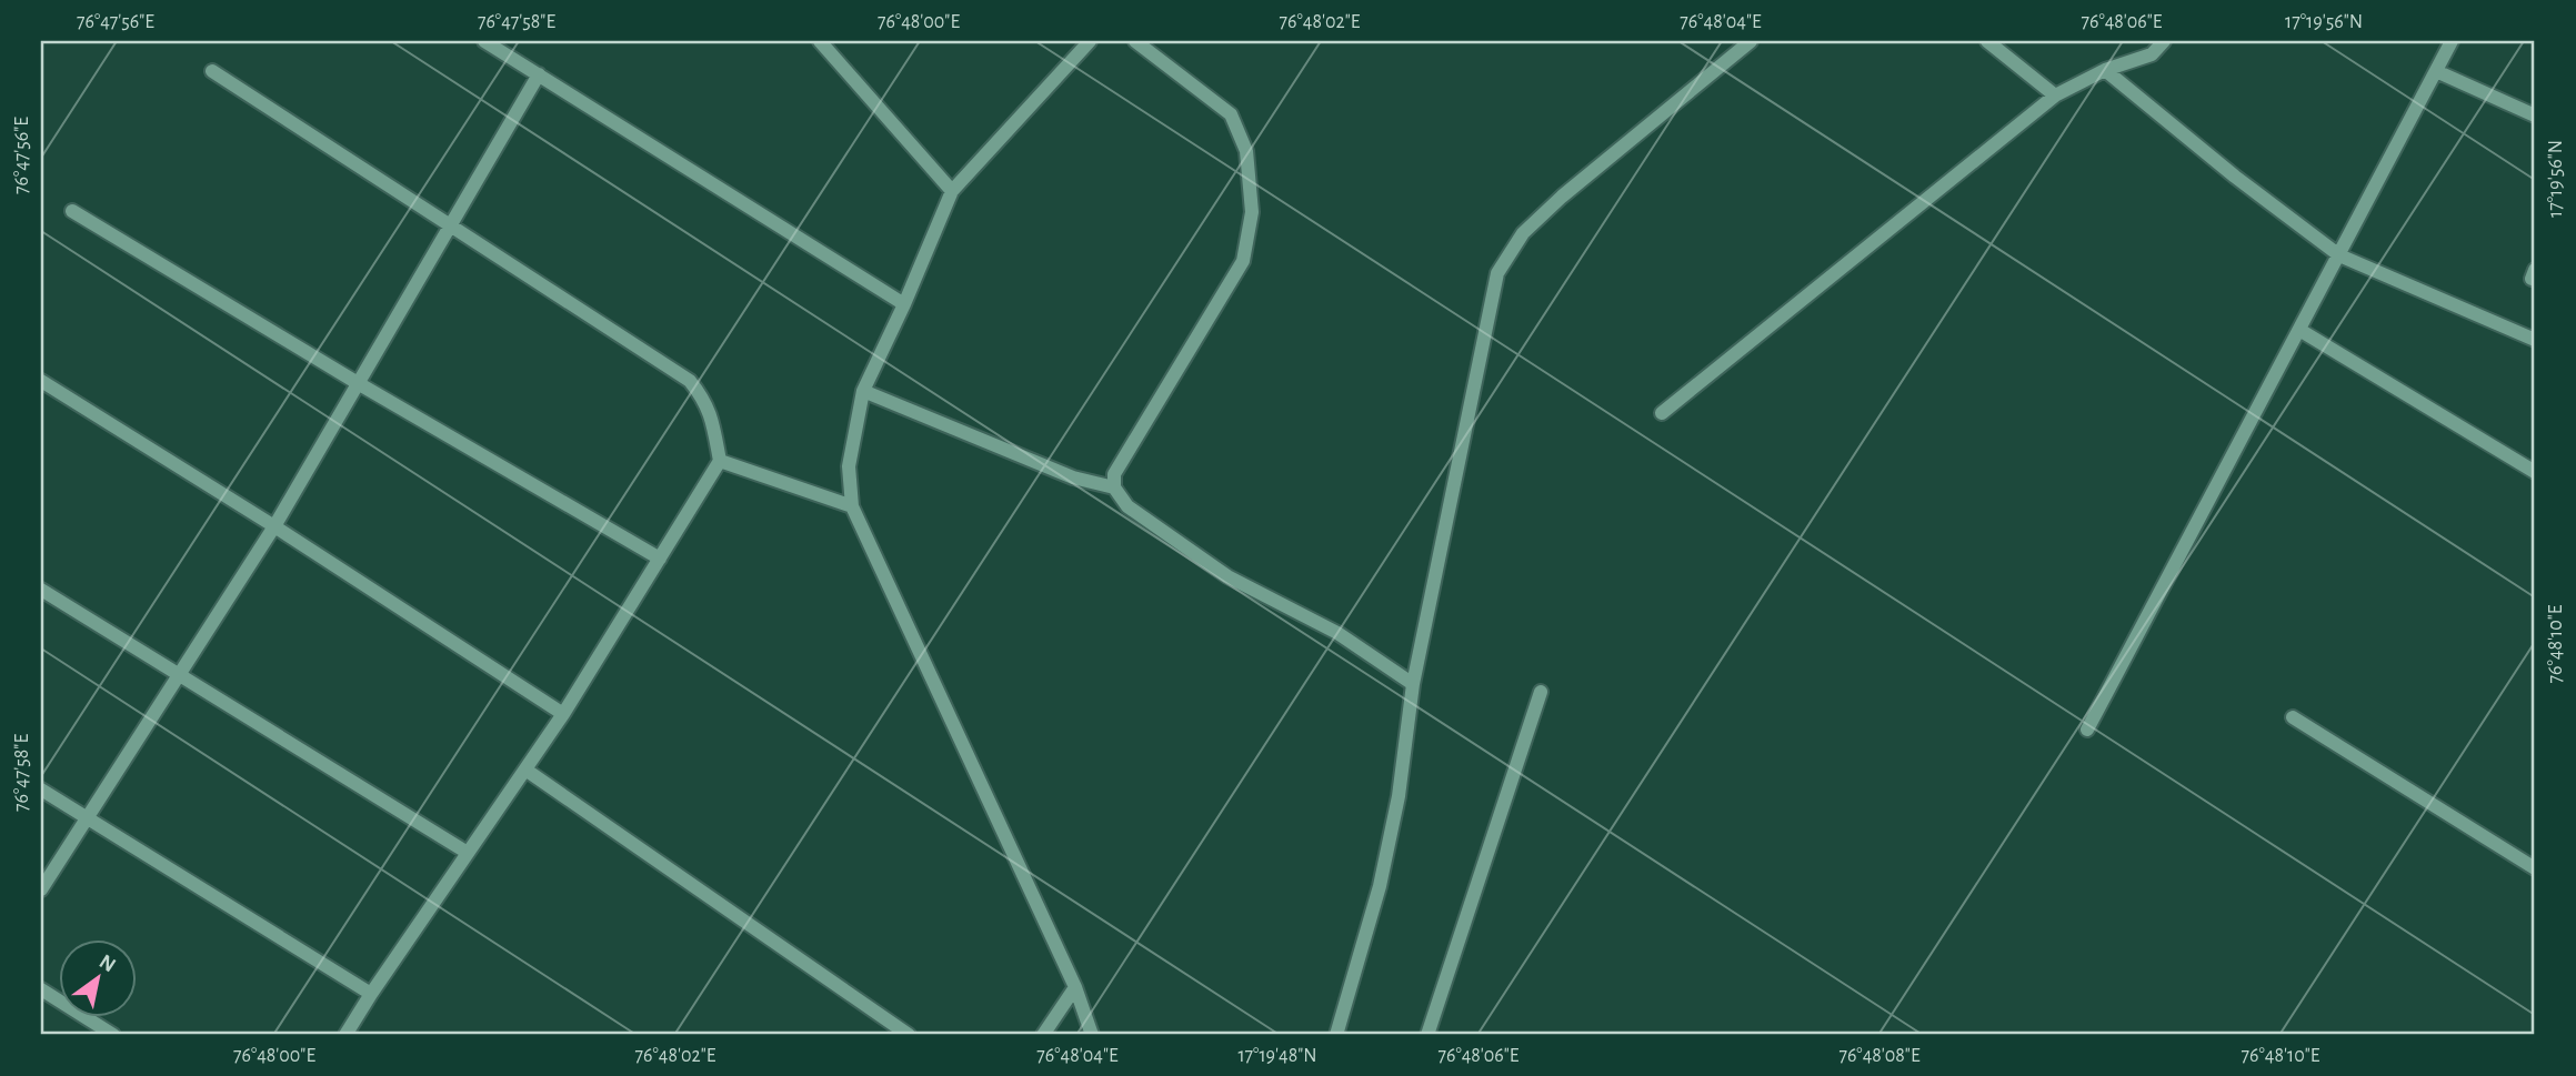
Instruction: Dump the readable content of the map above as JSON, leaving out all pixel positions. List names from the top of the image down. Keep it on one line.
{"north":"top right","coordinates":["76°47'56\"E","76°47'58\"E","76°48'00\"E","76°48'02\"E","76°48'04\"E","76°48'06\"E","17°19'56\"N","76°48'10\"E","17°19'48\"N","76°48'08\"E"]}
